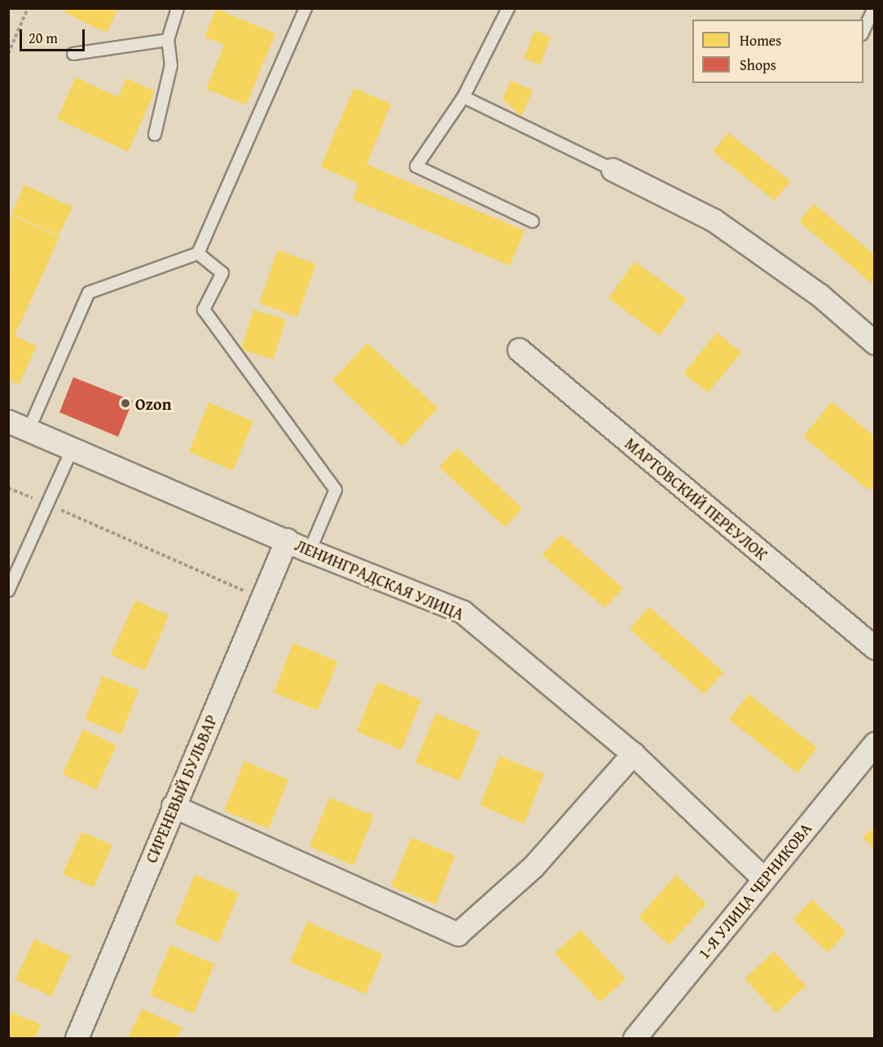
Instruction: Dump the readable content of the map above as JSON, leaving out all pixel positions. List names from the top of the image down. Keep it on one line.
{"streets":{"street":["МАРТОВСКИЙ ПЕРЕУЛОК","ЛЕНИНГРАДСКАЯ УЛИЦА","СИРЕНЕВЫЙ БУЛЬВАР","1-Я УЛИЦА ЧЕРНИКОВА"]},"crossings":[["ЛЕНИНГРАДСКАЯ УЛИЦА","СИРЕНЕВЫЙ БУЛЬВАР"],["ЛЕНИНГРАДСКАЯ УЛИЦА","1-Я УЛИЦА ЧЕРНИКОВА"]],"places":["Ozon"],"legend":["Homes","Shops"],"scale_bar":"20 m"}
